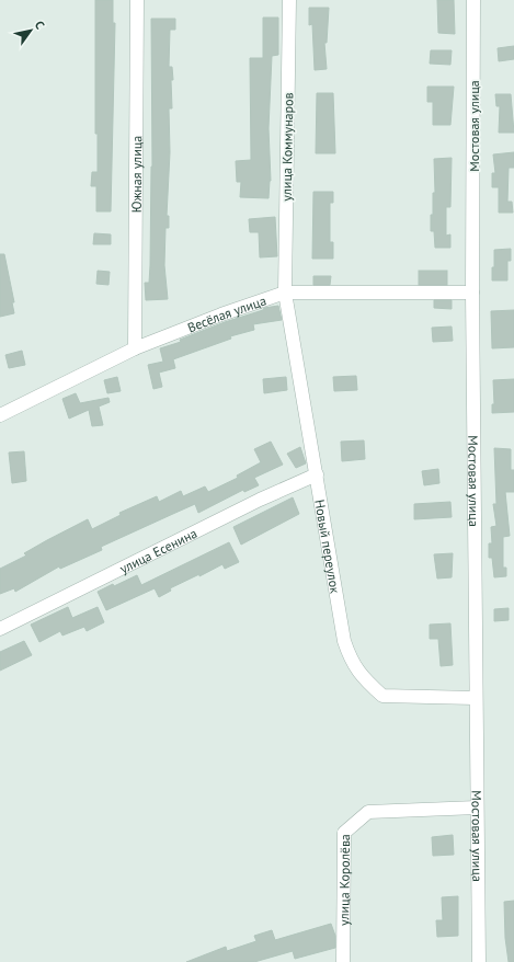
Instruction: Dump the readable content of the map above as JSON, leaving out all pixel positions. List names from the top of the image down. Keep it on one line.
{"streets":{"street":["Мостовая улица","улица Коммунаров","Южная улица","Весёлая улица","Новый переулок","улица Есенина","улица Королёва"]},"crossings":[["Мостовая улица","Весёлая улица"],["Мостовая улица","Новый переулок"],["Мостовая улица","улица Королёва"],["улица Коммунаров","Весёлая улица"],["улица Коммунаров","Новый переулок"],["Южная улица","Весёлая улица"],["Весёлая улица","Новый переулок"],["Новый переулок","улица Есенина"]],"north":"top right"}
